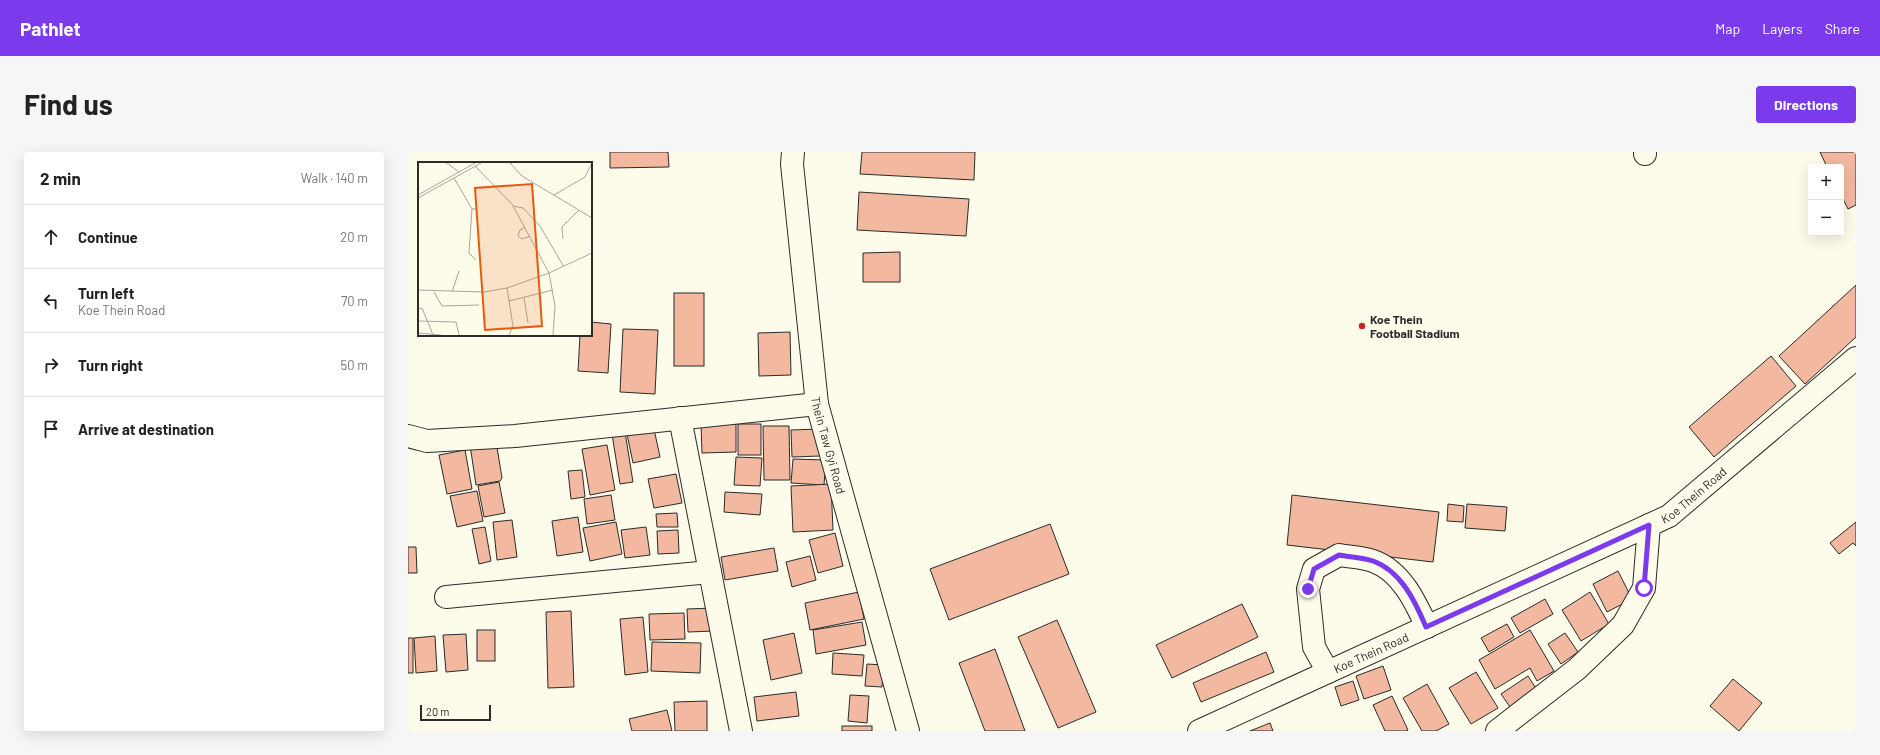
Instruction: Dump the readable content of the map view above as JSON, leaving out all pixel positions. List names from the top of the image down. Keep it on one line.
{"streets":{"street":["Thein Taw Gyi Road","Koe Thein Road"]},"places":["Koe Thein Football Stadium"],"scale_bar":"20 m","page":{"header":"Pathlet","nav":["Map","Layers","Share"],"buttons":"Directions","title":"Find us","heading":["2 min","Walk · 140 m"],"map_buttons":["+","−"],"list":[["Continue","20 m"],["Turn left","Koe Thein Road","70 m"],["Turn right","50 m"],"Arrive at destination"],"scale":"20 m"}}
